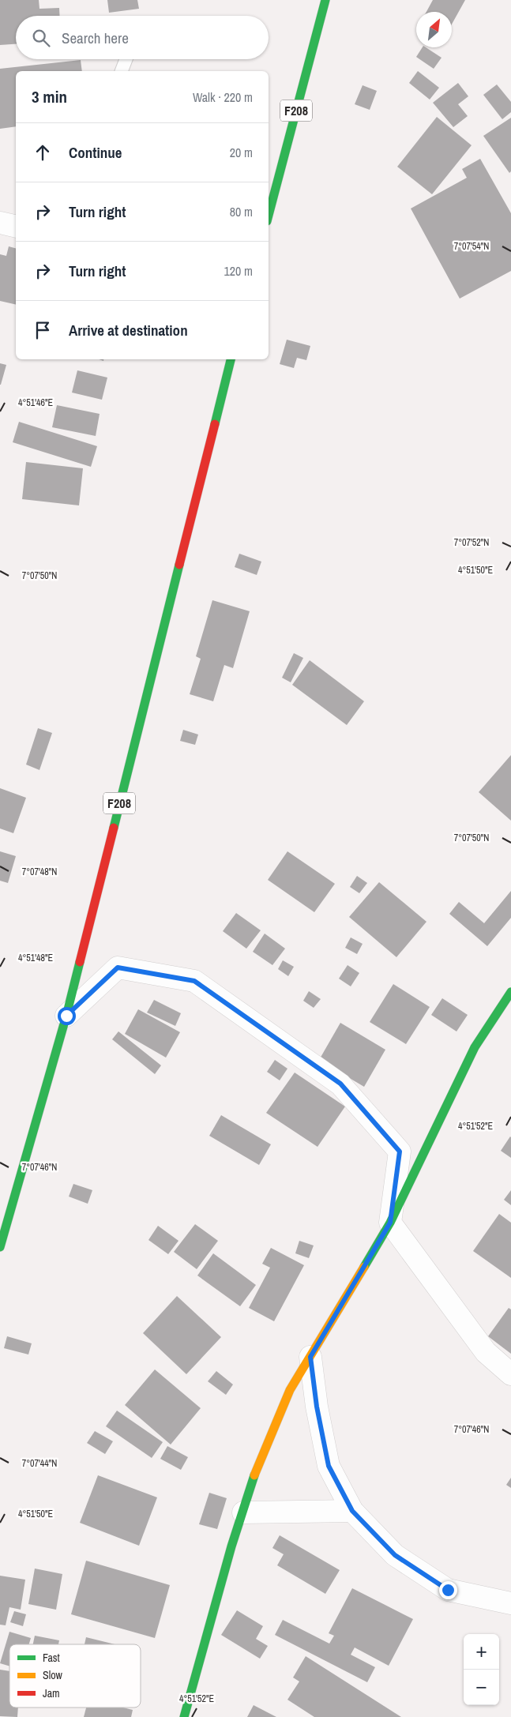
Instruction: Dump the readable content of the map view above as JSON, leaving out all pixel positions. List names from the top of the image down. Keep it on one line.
{"streets":{"main road":["F208"]},"legend":["Fast","Slow","Jam"],"north":"top right","page":{"search":"Search here","heading":["3 min","Walk · 220 m"],"list":[["Continue","20 m"],["Turn right","80 m"],["Turn right","120 m"],"Arrive at destination"],"map_buttons":["+","−"]},"coordinates":["7°07'54\"N","4°51'46\"E","7°07'52\"N","4°51'50\"E","7°07'50\"N","7°07'48\"N","4°51'48\"E","4°51'52\"E","7°07'46\"N","7°07'44\"N"]}
